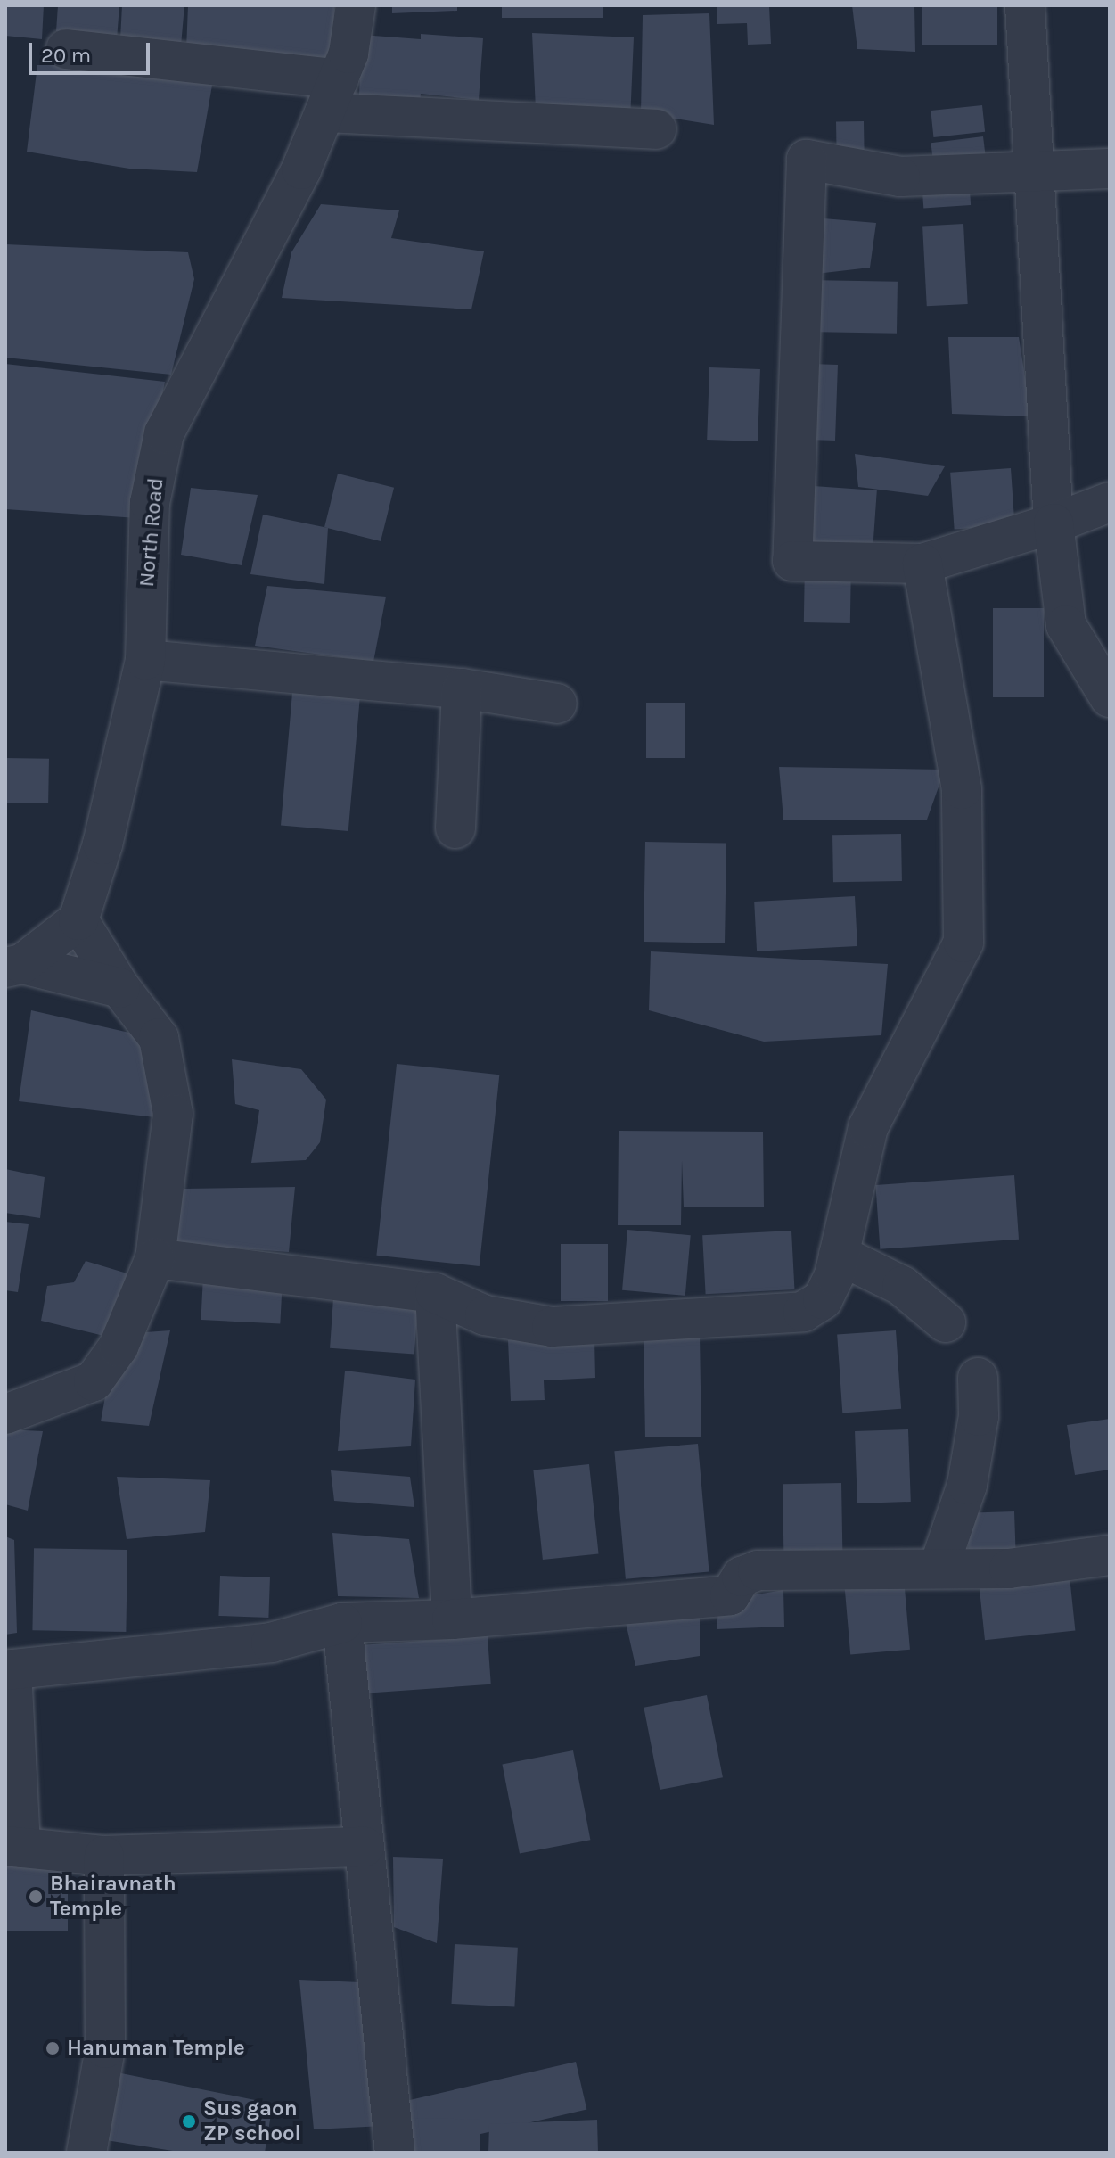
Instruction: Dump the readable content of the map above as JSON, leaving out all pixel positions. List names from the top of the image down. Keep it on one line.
{"streets":{"street":["North Road"]},"places":["Bhairavnath Temple","Hanuman Temple","Sus gaon ZP school"],"scale_bar":"20 m"}
